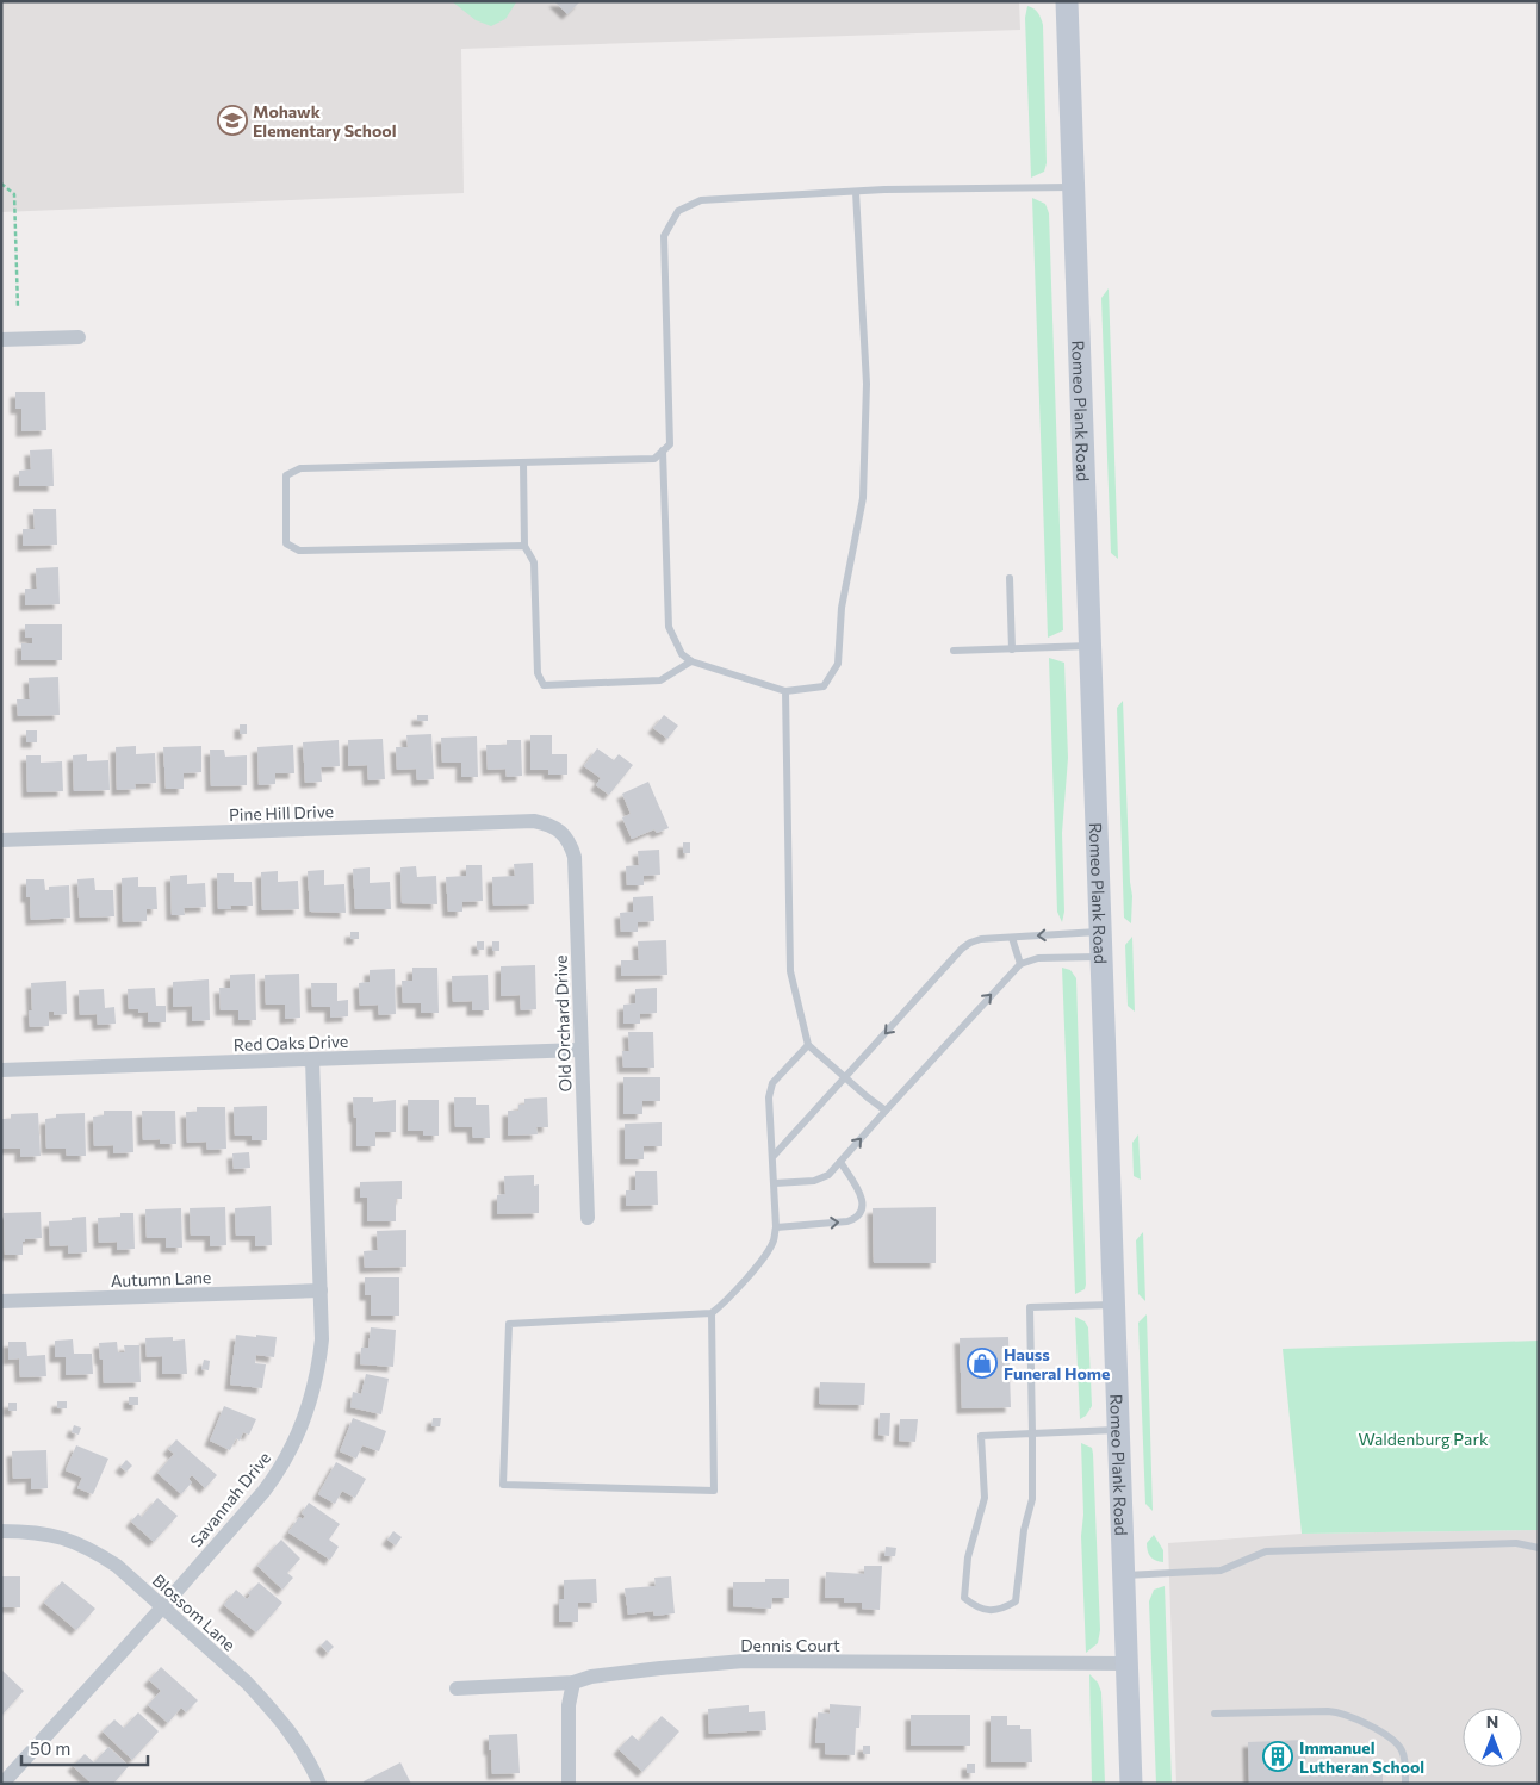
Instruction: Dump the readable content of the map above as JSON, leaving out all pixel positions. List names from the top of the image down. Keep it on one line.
{"streets":{"main road":["Romeo Plank Road"],"street":["Pine Hill Drive","Old Orchard Drive","Red Oaks Drive","Autumn Lane","Savannah Drive","Blossom Lane","Dennis Court"]},"crossings":[["Romeo Plank Road","Dennis Court"],["Pine Hill Drive","Old Orchard Drive"],["Old Orchard Drive","Red Oaks Drive"],["Red Oaks Drive","Savannah Drive"],["Autumn Lane","Savannah Drive"],["Savannah Drive","Blossom Lane"]],"parks":["Waldenburg Park"],"places":{"school or university":["Mohawk Elementary School"],"shop":["Hauss Funeral Home"],"building":["Immanuel Lutheran School"]},"scale_bar":"50 m","north":"top"}
